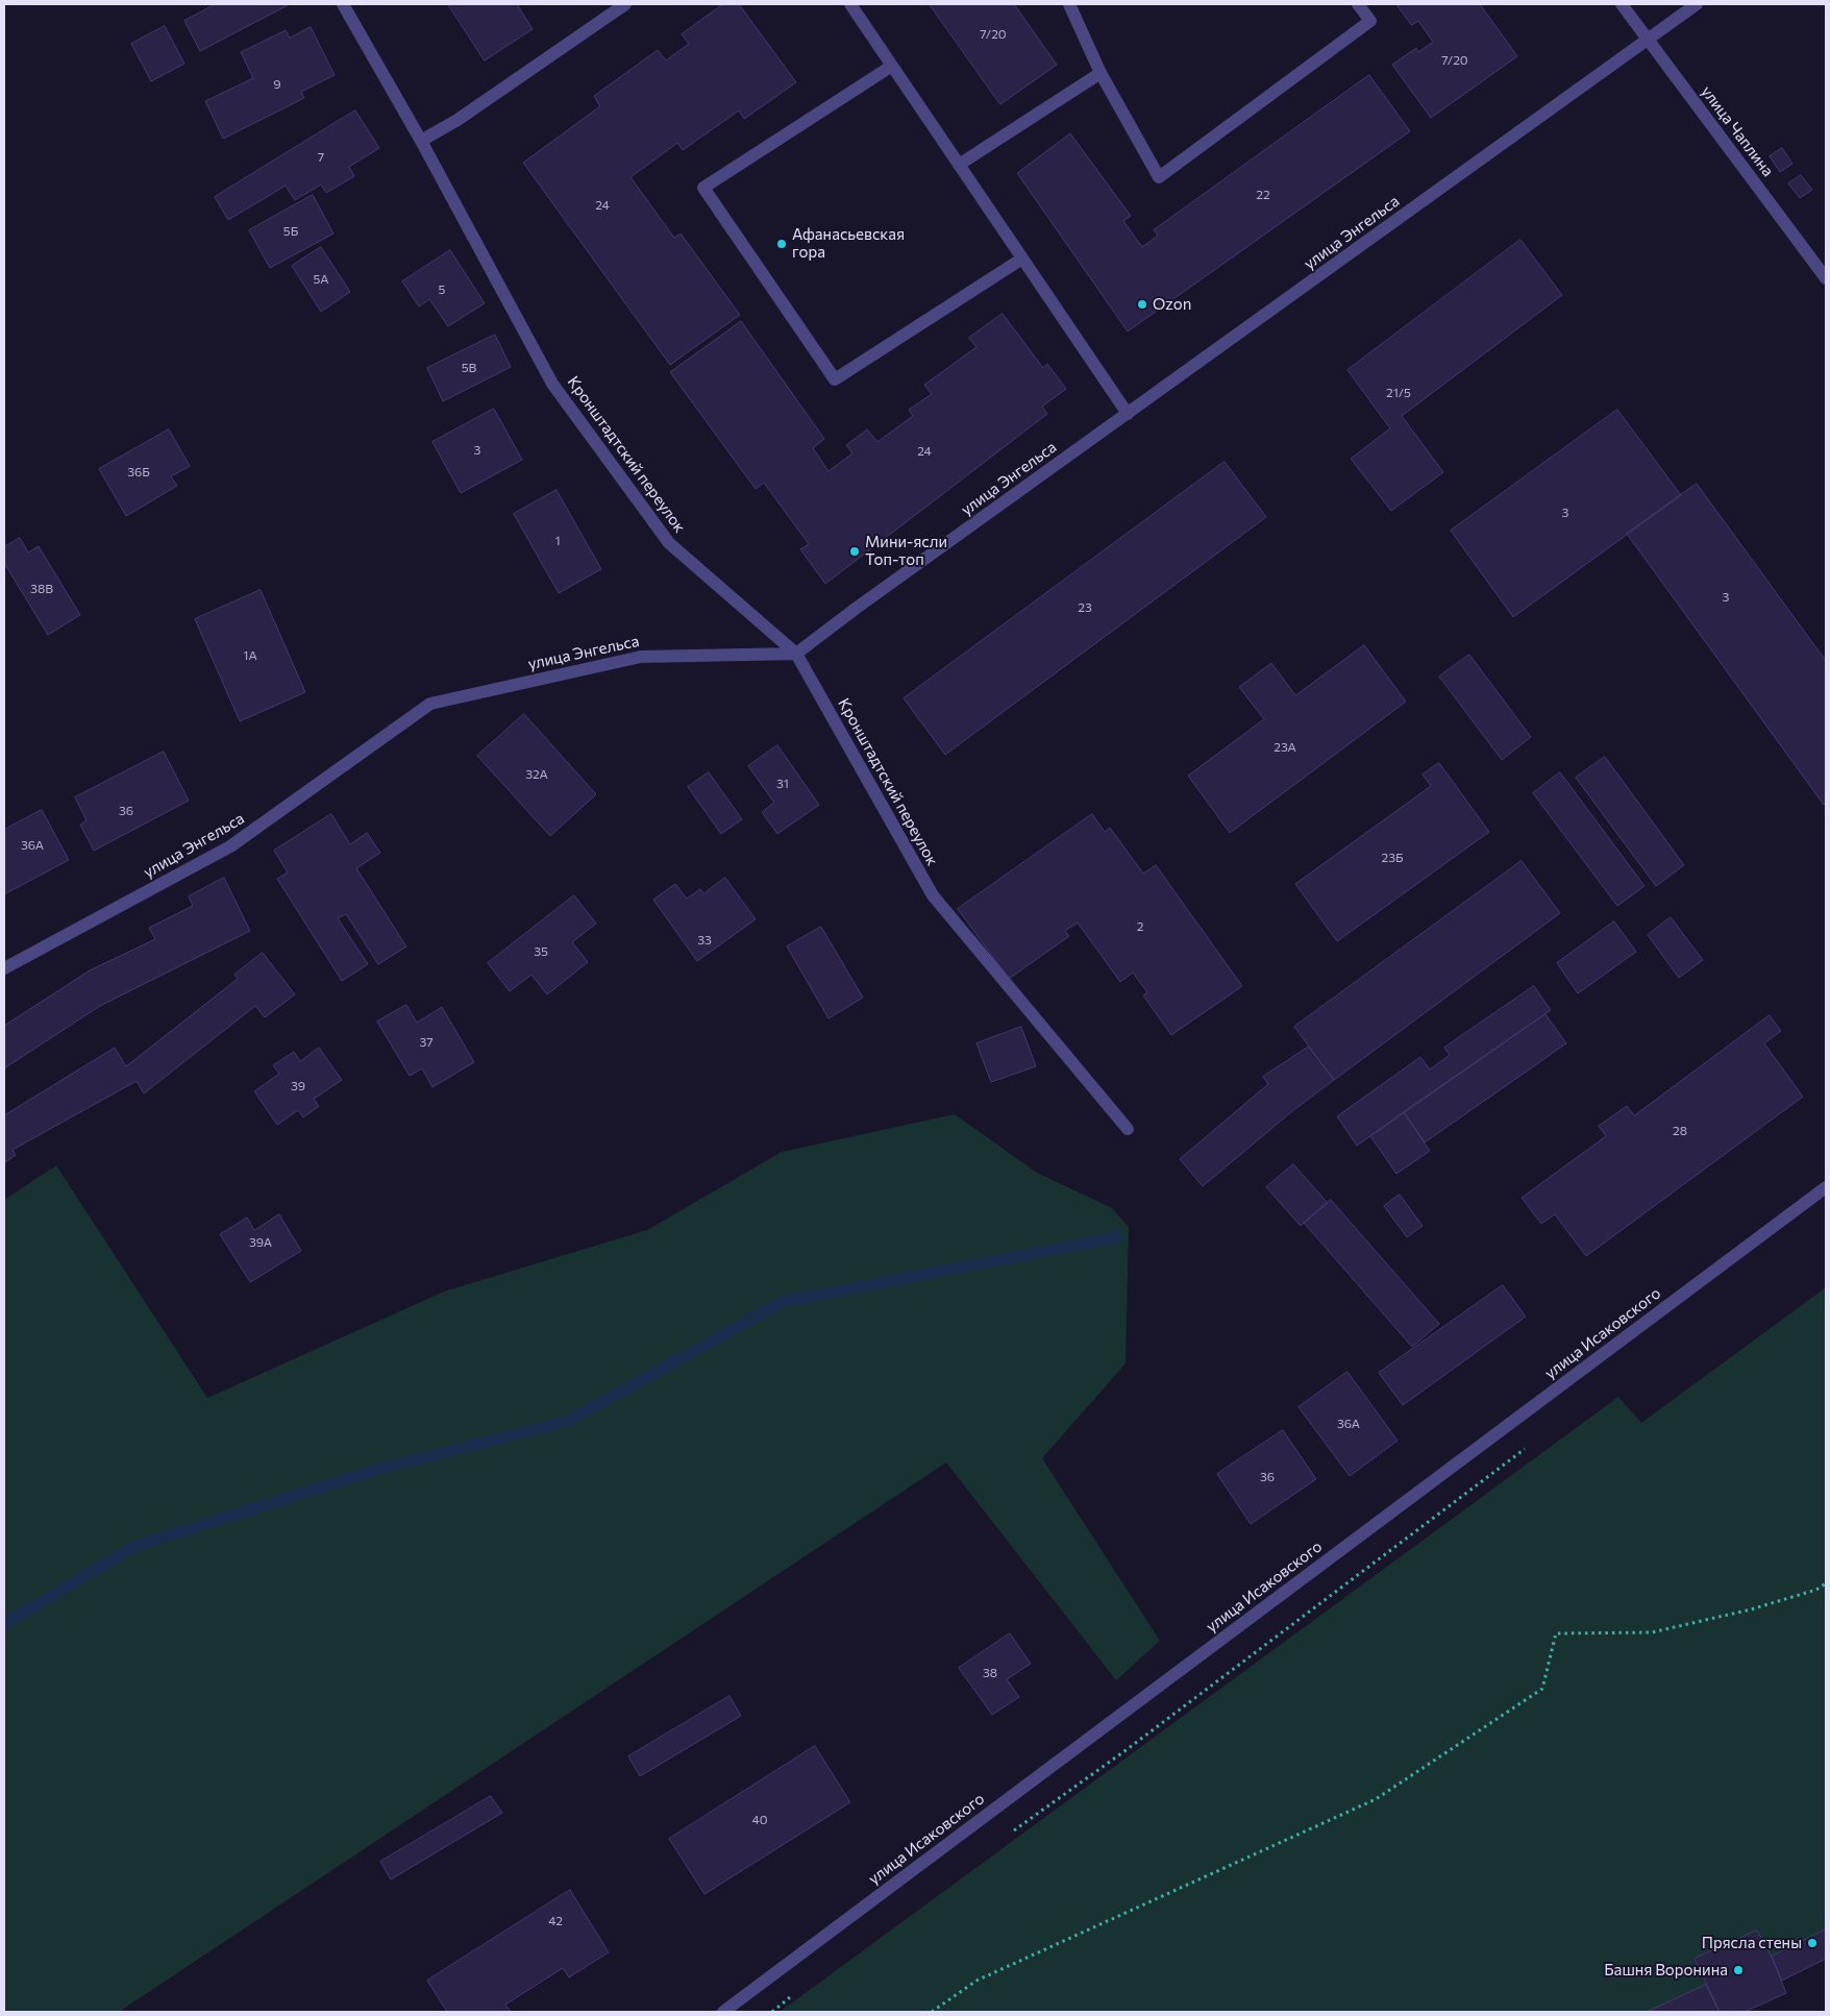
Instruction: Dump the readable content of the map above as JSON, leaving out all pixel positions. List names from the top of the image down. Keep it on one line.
{"streets":{"street":["улица Чаплина","улица Энгельса","Кронштадтский переулок","улица Исаковского"]},"crossings":[["улица Чаплина","улица Энгельса"],["улица Энгельса","Кронштадтский переулок"]],"places":["Афанасьевская гора","Ozon","Мини-ясли Топ-топ","Прясла стены","Башня Воронина"],"house_numbers":["7/20","7/20","9","7","22","24","5Б","5А","5","5В","21/5","3","24","36Б","3","1","38В","3","23","1А","23А","32А","31","36","36А","23Б","2","33","35","37","39","28","39А","36А","36","38","40","42"]}
